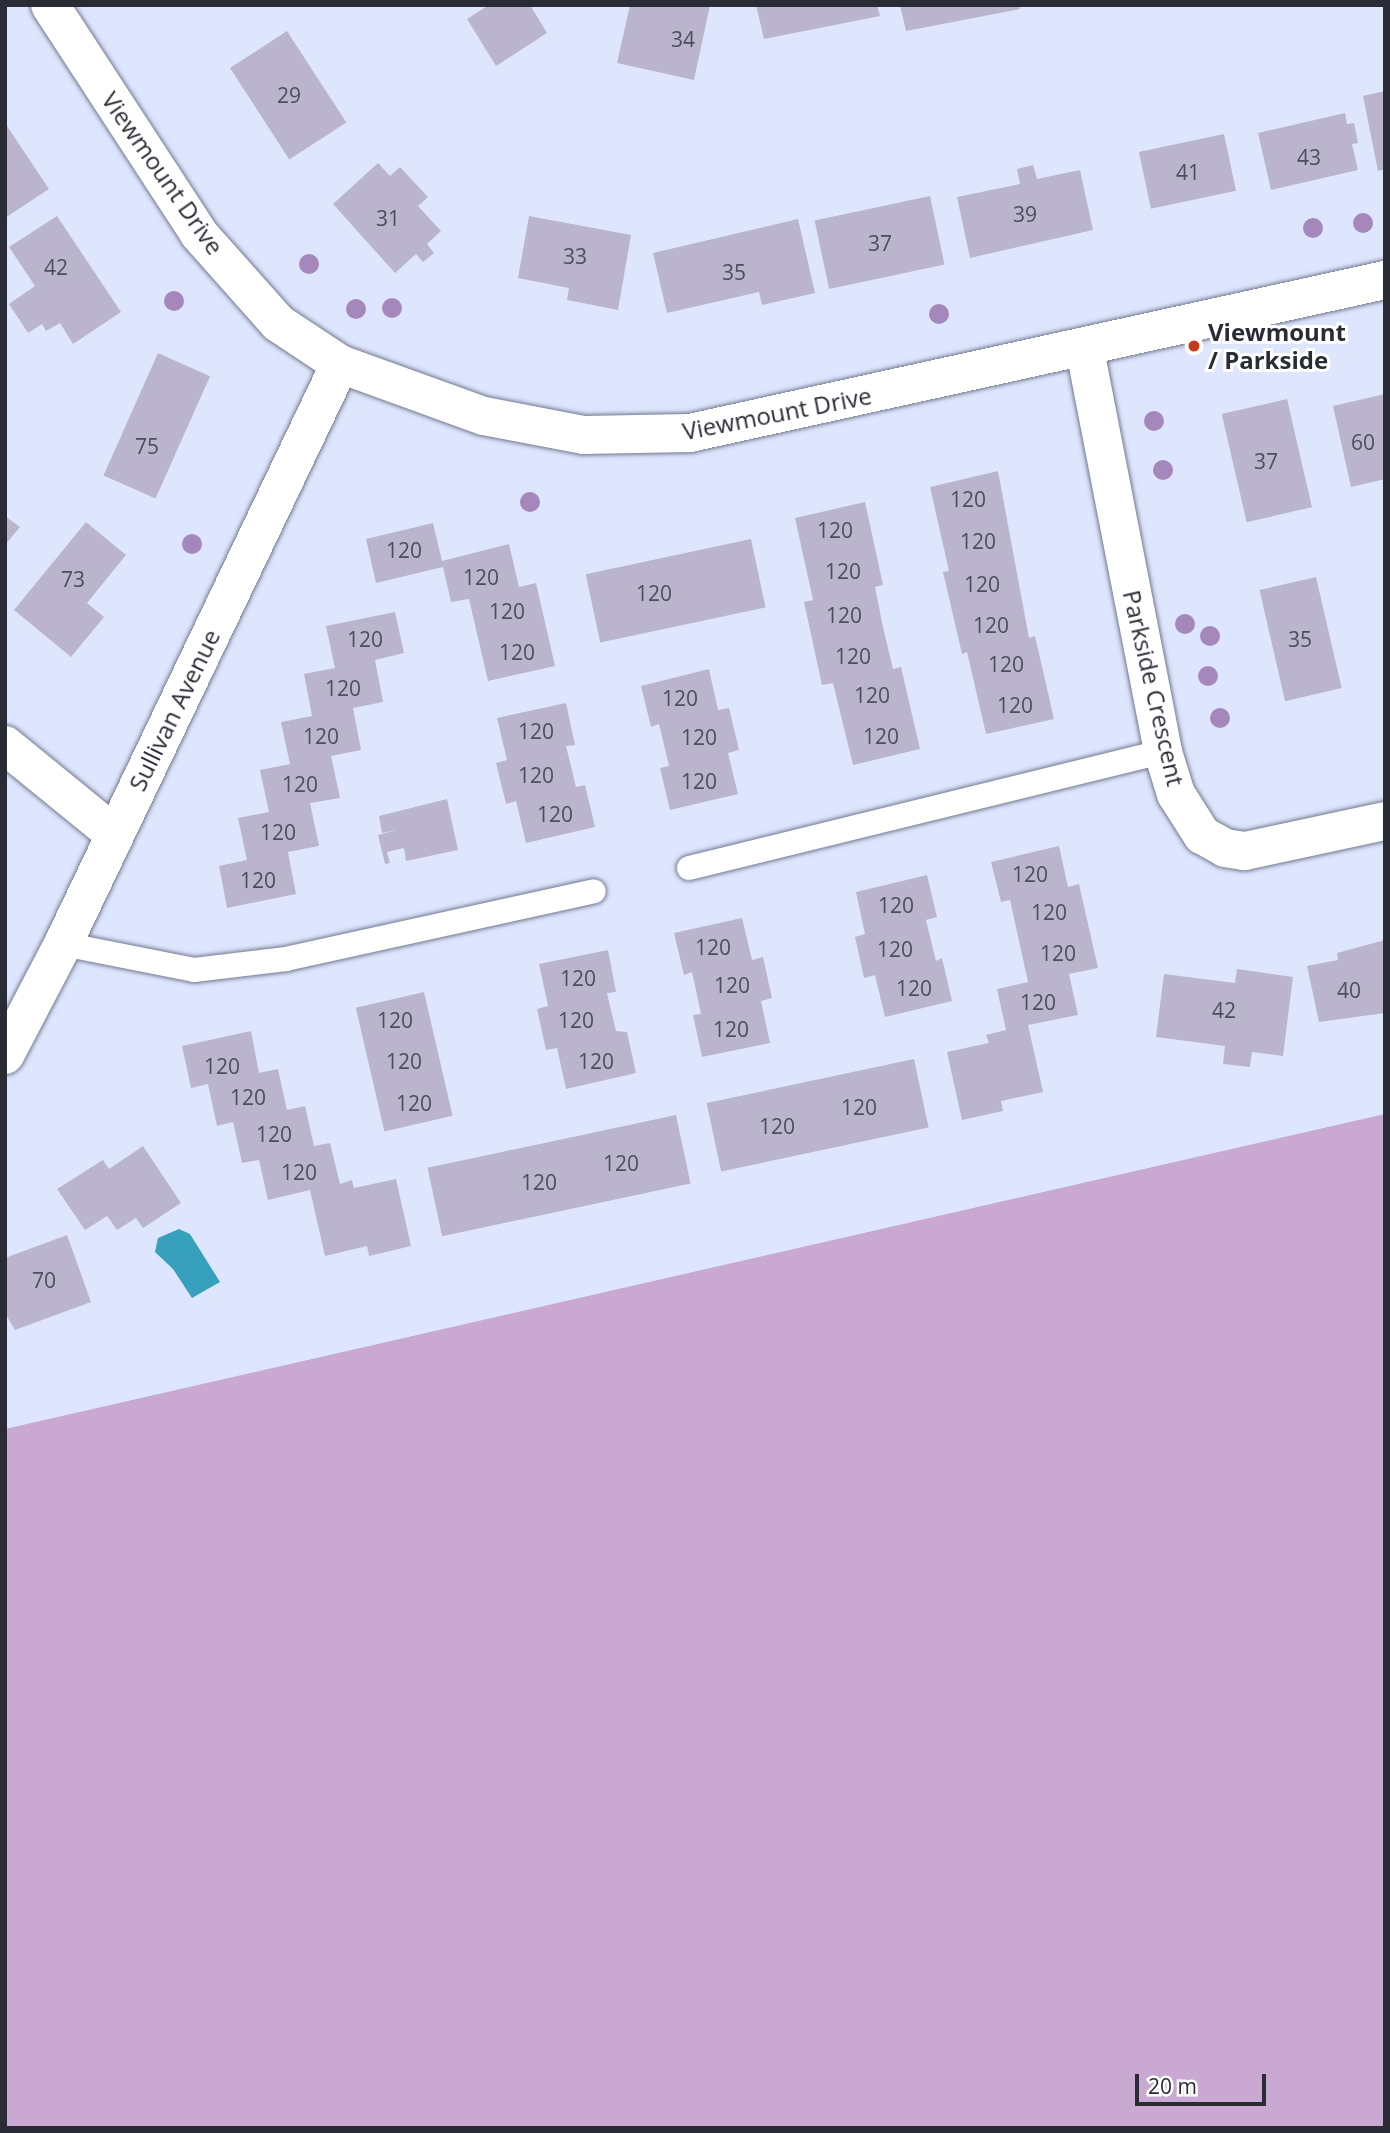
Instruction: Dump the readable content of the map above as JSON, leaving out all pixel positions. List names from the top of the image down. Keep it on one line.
{"streets":{"street":["Viewmount Drive","Parkside Crescent","Sullivan Avenue"]},"crossings":[["Viewmount Drive","Parkside Crescent"],["Viewmount Drive","Sullivan Avenue"]],"places":["Viewmount / Parkside"],"house_numbers":["34","29","43","41","39","31","37","33","42","35","60","75","37","120","120","120","120","120","120","73","120","120","120","120","120","120","35","120","120","120","120","120","120","120","120","120","120","120","120","120","120","120","120","120","120","120","120","120","120","120","120","120","120","40","120","42","120","120","120","120","120","120","120","120","120","120","120","120","120","120","70"],"scale_bar":"20 m"}
